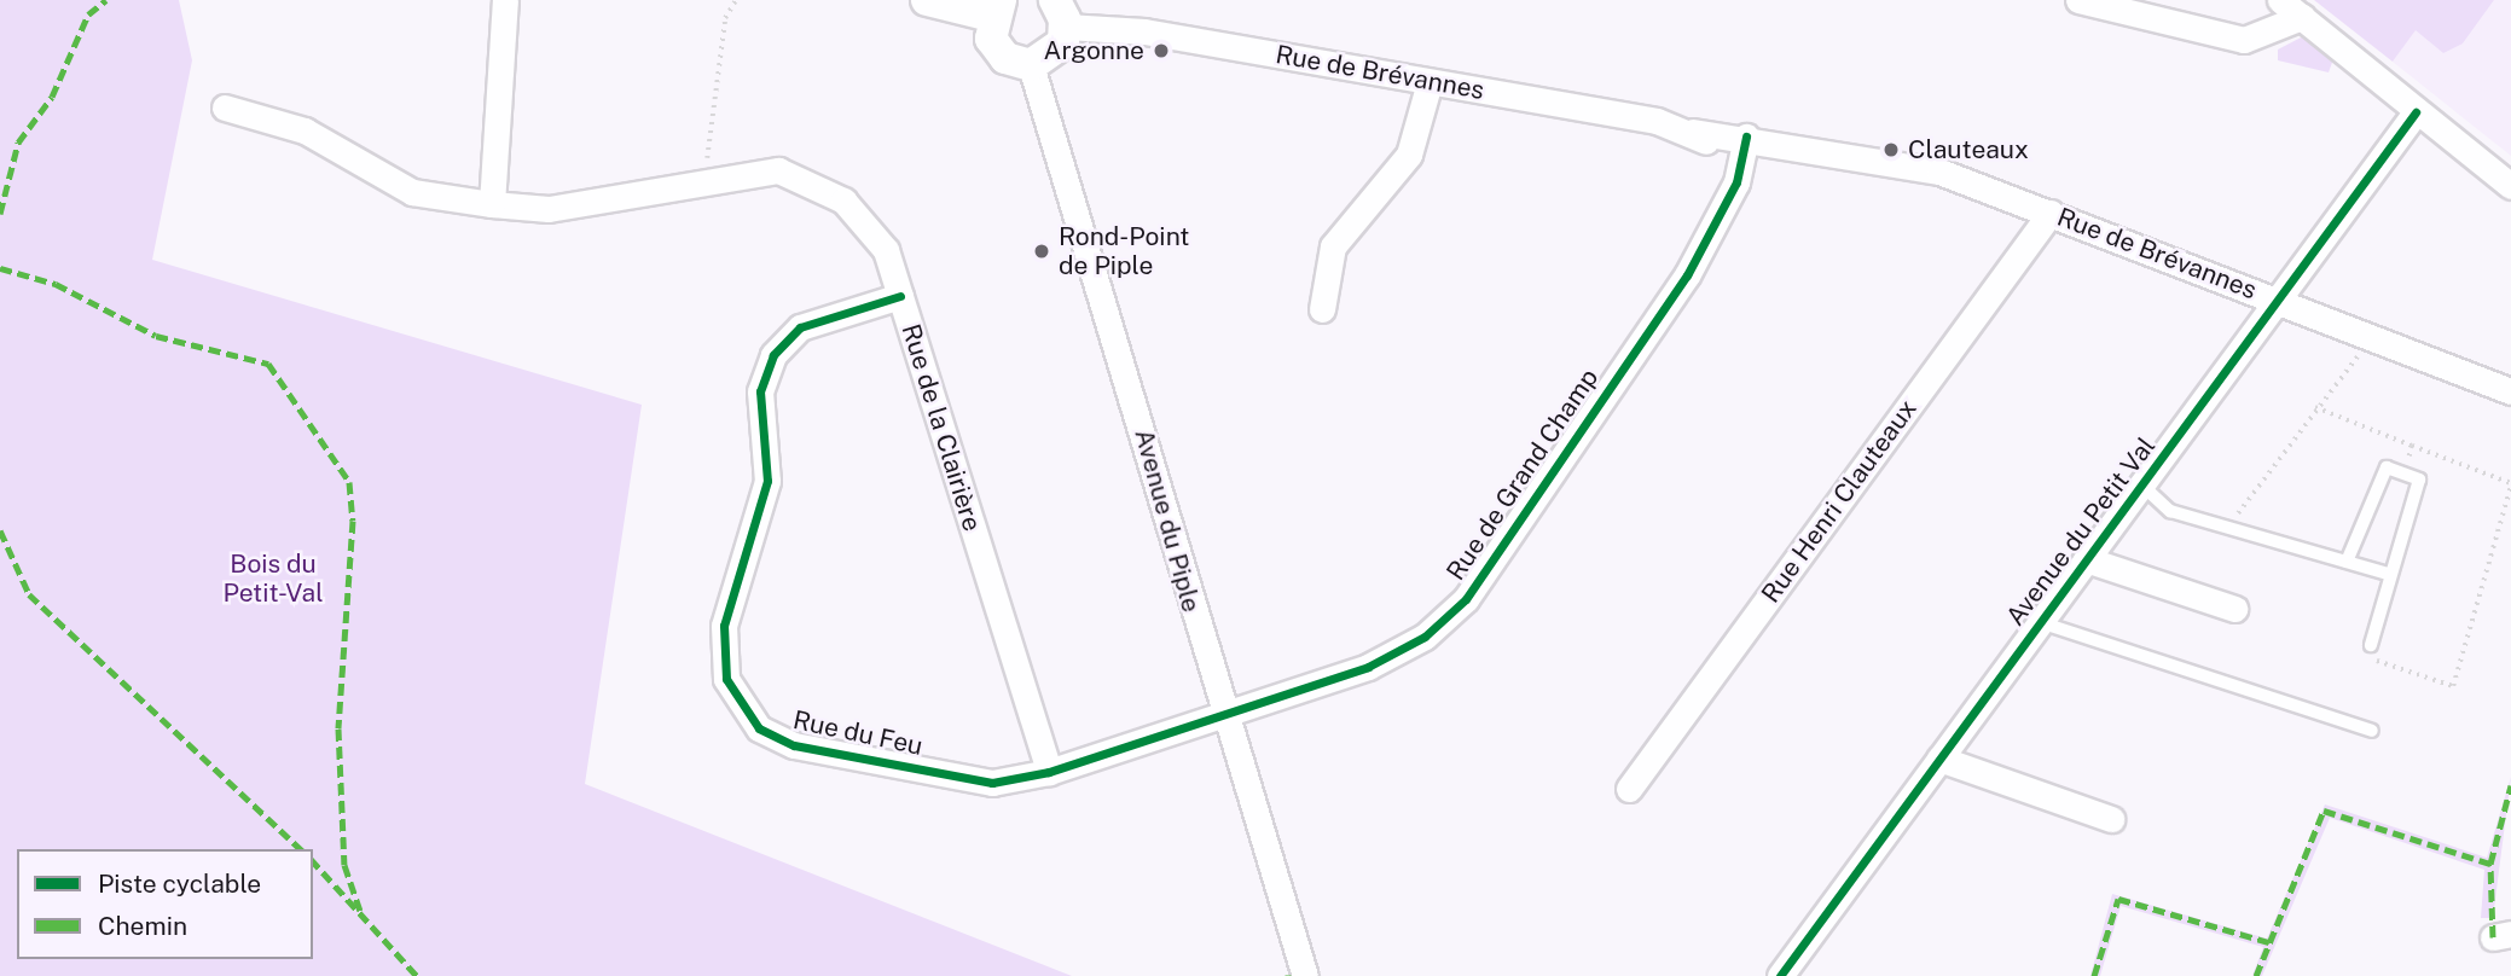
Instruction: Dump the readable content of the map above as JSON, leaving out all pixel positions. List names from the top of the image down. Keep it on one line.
{"streets":{"street":["Rue de Brévannes","Rue de la Clairière","Rue de Grand Champ","Rue Henri Clauteaux","Avenue du Piple","Avenue du Petit Val","Rue du Feu"]},"crossings":[["Rue de Brévannes","Rue de Grand Champ"],["Rue de Brévannes","Rue Henri Clauteaux"],["Rue de Brévannes","Avenue du Petit Val"],["Rue de la Clairière","Rue du Feu"],["Rue de Grand Champ","Avenue du Piple"],["Rue de Grand Champ","Rue du Feu"],["Avenue du Piple","Rue du Feu"]],"parks":["Bois du Petit-Val"],"places":["Argonne","Clauteaux","Rond-Point de Piple"],"legend":["Piste cyclable","Chemin"]}
